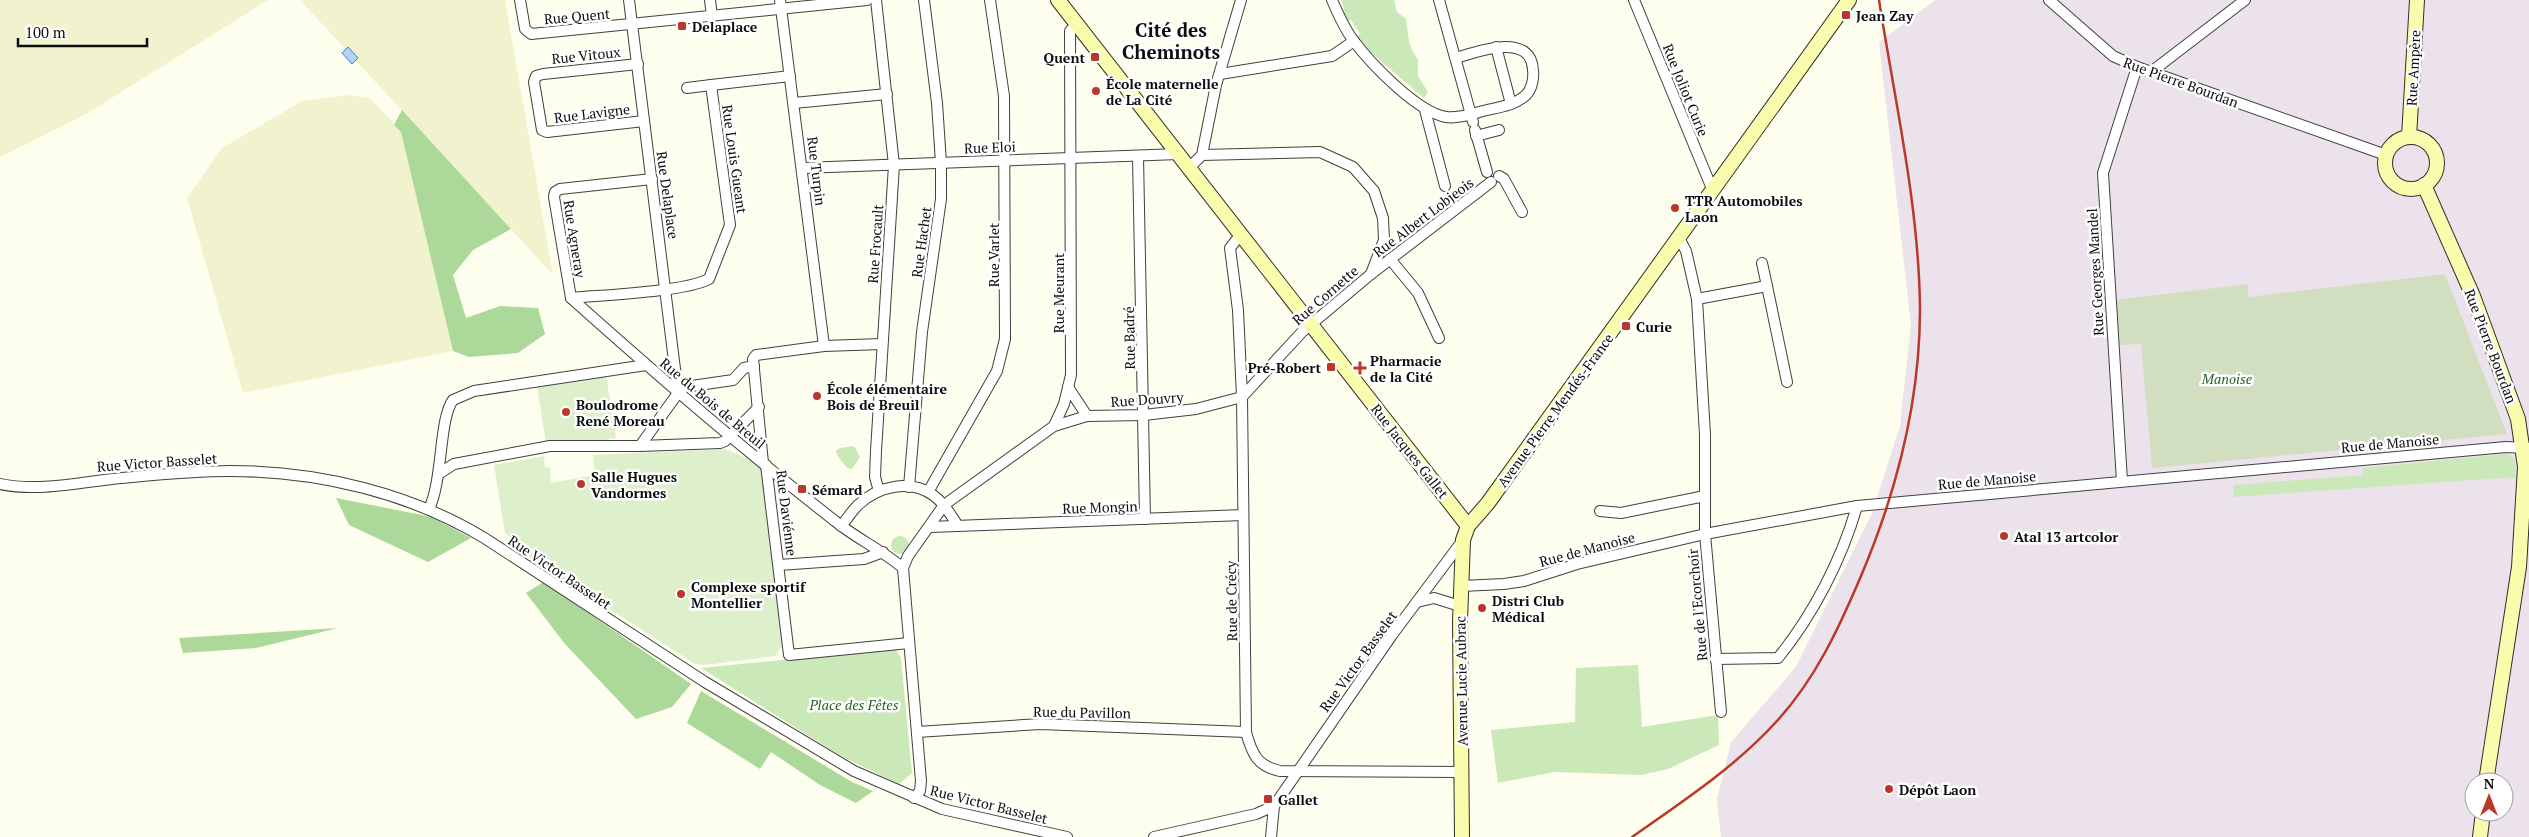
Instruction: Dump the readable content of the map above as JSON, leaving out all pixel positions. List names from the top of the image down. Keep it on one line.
{"streets":{"main road":["Rue Ampère","Rue Pierre Bourdan","Avenue Pierre Mendés-France","Rue Jacques Gallet","Avenue Lucie Aubrac"],"street":["Rue Quent","Rue Vitoux","Rue Joliot Curie","Rue Lavigne","Rue Eloi","Rue Louis Gueant","Rue Turpin","Rue Delaplace","Rue Albert Lobjeois","Rue Agneray","Rue Hachet","Rue Frocault","Rue Varlet","Rue Georges Mandel","Rue Meurant","Rue Cornette","Rue Badré","Rue Douvry","Rue du Bois de Breuil","Rue de Manoise","Rue Victor Basselet","Rue Mongin","Rue Daviénne","Rue de Crécy","Rue de l'Ecorchoir","Rue du Pavillon"]},"crossings":[["Rue Quent","Rue Turpin"],["Rue Quent","Rue Delaplace"],["Rue Vitoux","Rue Lavigne"],["Rue Vitoux","Rue Delaplace"],["Rue Ampère","Rue Pierre Bourdan"],["Rue Pierre Bourdan","Rue Georges Mandel"],["Rue Pierre Bourdan","Rue de Manoise"],["Rue Joliot Curie","Avenue Pierre Mendés-France"],["Rue Lavigne","Rue Delaplace"],["Rue Eloi","Rue Turpin"],["Rue Eloi","Rue Hachet"],["Rue Eloi","Rue Frocault"],["Rue Eloi","Rue Varlet"],["Rue Eloi","Rue Meurant"],["Rue Eloi","Rue Badré"],["Rue Eloi","Rue Jacques Gallet"],["Rue Louis Gueant","Rue Delaplace"],["Rue Delaplace","Rue Agneray"],["Rue Delaplace","Rue du Bois de Breuil"],["Rue Albert Lobjeois","Rue Cornette"],["Rue Agneray","Rue du Bois de Breuil"],["Rue Georges Mandel","Rue de Manoise"],["Rue Meurant","Rue Douvry"],["Rue Meurant","Rue Jacques Gallet"],["Rue Cornette","Rue Douvry"],["Rue Cornette","Rue Jacques Gallet"],["Rue Cornette","Rue de Crécy"],["Rue Badré","Rue Douvry"],["Rue Badré","Rue Mongin"],["Rue Douvry","Rue de Crécy"],["Rue du Bois de Breuil","Rue Daviénne"],["Avenue Pierre Mendés-France","Rue Jacques Gallet"],["Avenue Pierre Mendés-France","Rue de l'Ecorchoir"],["Avenue Pierre Mendés-France","Avenue Lucie Aubrac"],["Rue de Manoise","Rue de l'Ecorchoir"],["Rue de Manoise","Avenue Lucie Aubrac"],["Rue Jacques Gallet","Rue de Crécy"],["Rue Jacques Gallet","Avenue Lucie Aubrac"],["Rue Victor Basselet","Rue de Crécy"],["Rue Victor Basselet","Avenue Lucie Aubrac"],["Rue Mongin","Rue de Crécy"],["Rue de Crécy","Avenue Lucie Aubrac"],["Rue de Crécy","Rue du Pavillon"]],"districts":["Cité des Cheminots"],"parks":["Manoise","Place des Fêtes"],"places":{"transit":["Jean Zay","Delaplace","Quent","Curie","Pré-Robert","Sémard","Gallet"],"other":["École maternelle de La Cité","TTR Automobiles Laon","École élémentaire Bois de Breuil","Boulodrome René Moreau","Salle Hugues Vandormes","Atal 13 artcolor","Complexe sportif Montellier","Distri Club Médical","Dépôt Laon"],"health":["Pharmacie de la Cité"]},"scale_bar":"100 m","north":"top"}
